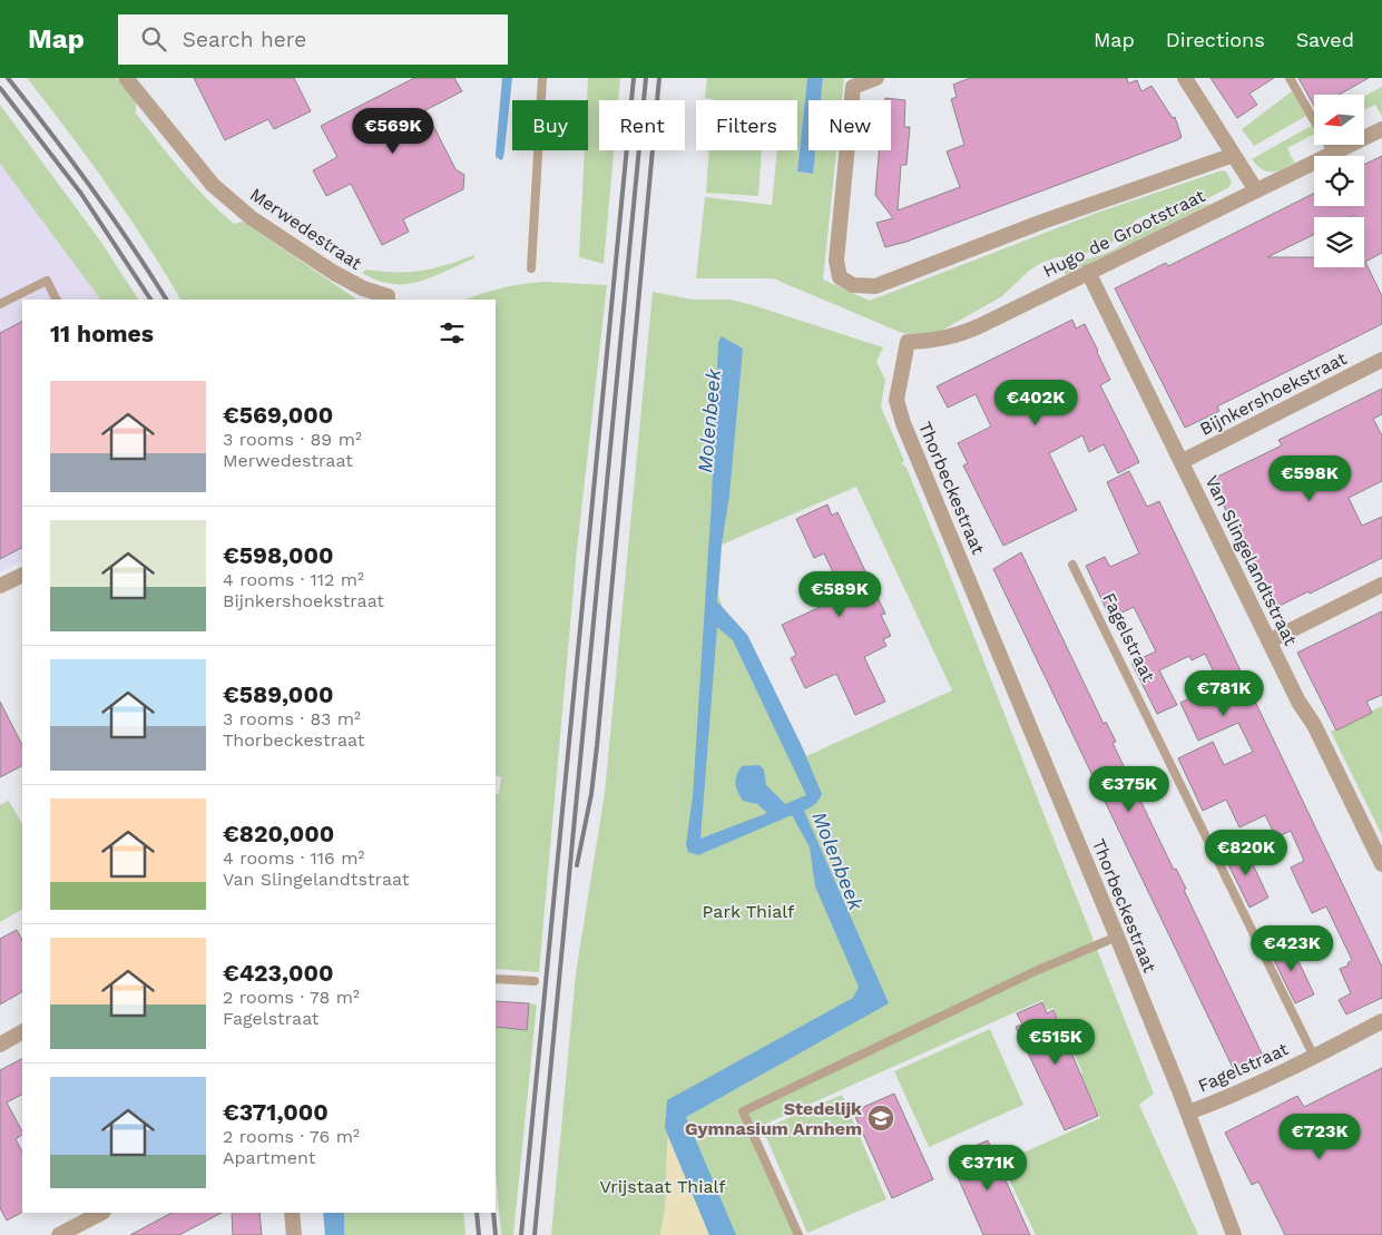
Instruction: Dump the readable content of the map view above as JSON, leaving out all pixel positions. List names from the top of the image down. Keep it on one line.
{"streets":{"street":["Merwedestraat","Hugo de Grootstraat","Bijnkershoekstraat","Thorbeckestraat","Van Slingelandtstraat","Fagelstraat"]},"crossings":[["Hugo de Grootstraat","Thorbeckestraat"],["Hugo de Grootstraat","Van Slingelandtstraat"],["Bijnkershoekstraat","Van Slingelandtstraat"],["Thorbeckestraat","Fagelstraat"]],"water":["Molenbeek"],"parks":["Park Thialf","Vrijstaat Thialf"],"places":{"school or university":["Stedelijk Gymnasium Arnhem"]},"north":"left","page":{"header":"Map","search":"Search here","nav":["Map","Directions","Saved"],"chip":["Buy","Rent","Filters","New"],"price":["€569K","€402K","€598K","€589K","€781K","€375K","€820K","€423K","€515K","€723K","€371K"],"heading":"11 homes","list":[{"name":"€569,000","note":"3 rooms · 89 m² · Merwedestraat"},{"name":"€598,000","note":"4 rooms · 112 m² · Bijnkershoekstraat"},{"name":"€589,000","note":"3 rooms · 83 m² · Thorbeckestraat"},{"name":"€820,000","note":"4 rooms · 116 m² · Van Slingelandtstraat"},{"name":"€423,000","note":"2 rooms · 78 m² · Fagelstraat"},{"name":"€371,000","note":"2 rooms · 76 m² · Apartment"}]}}
